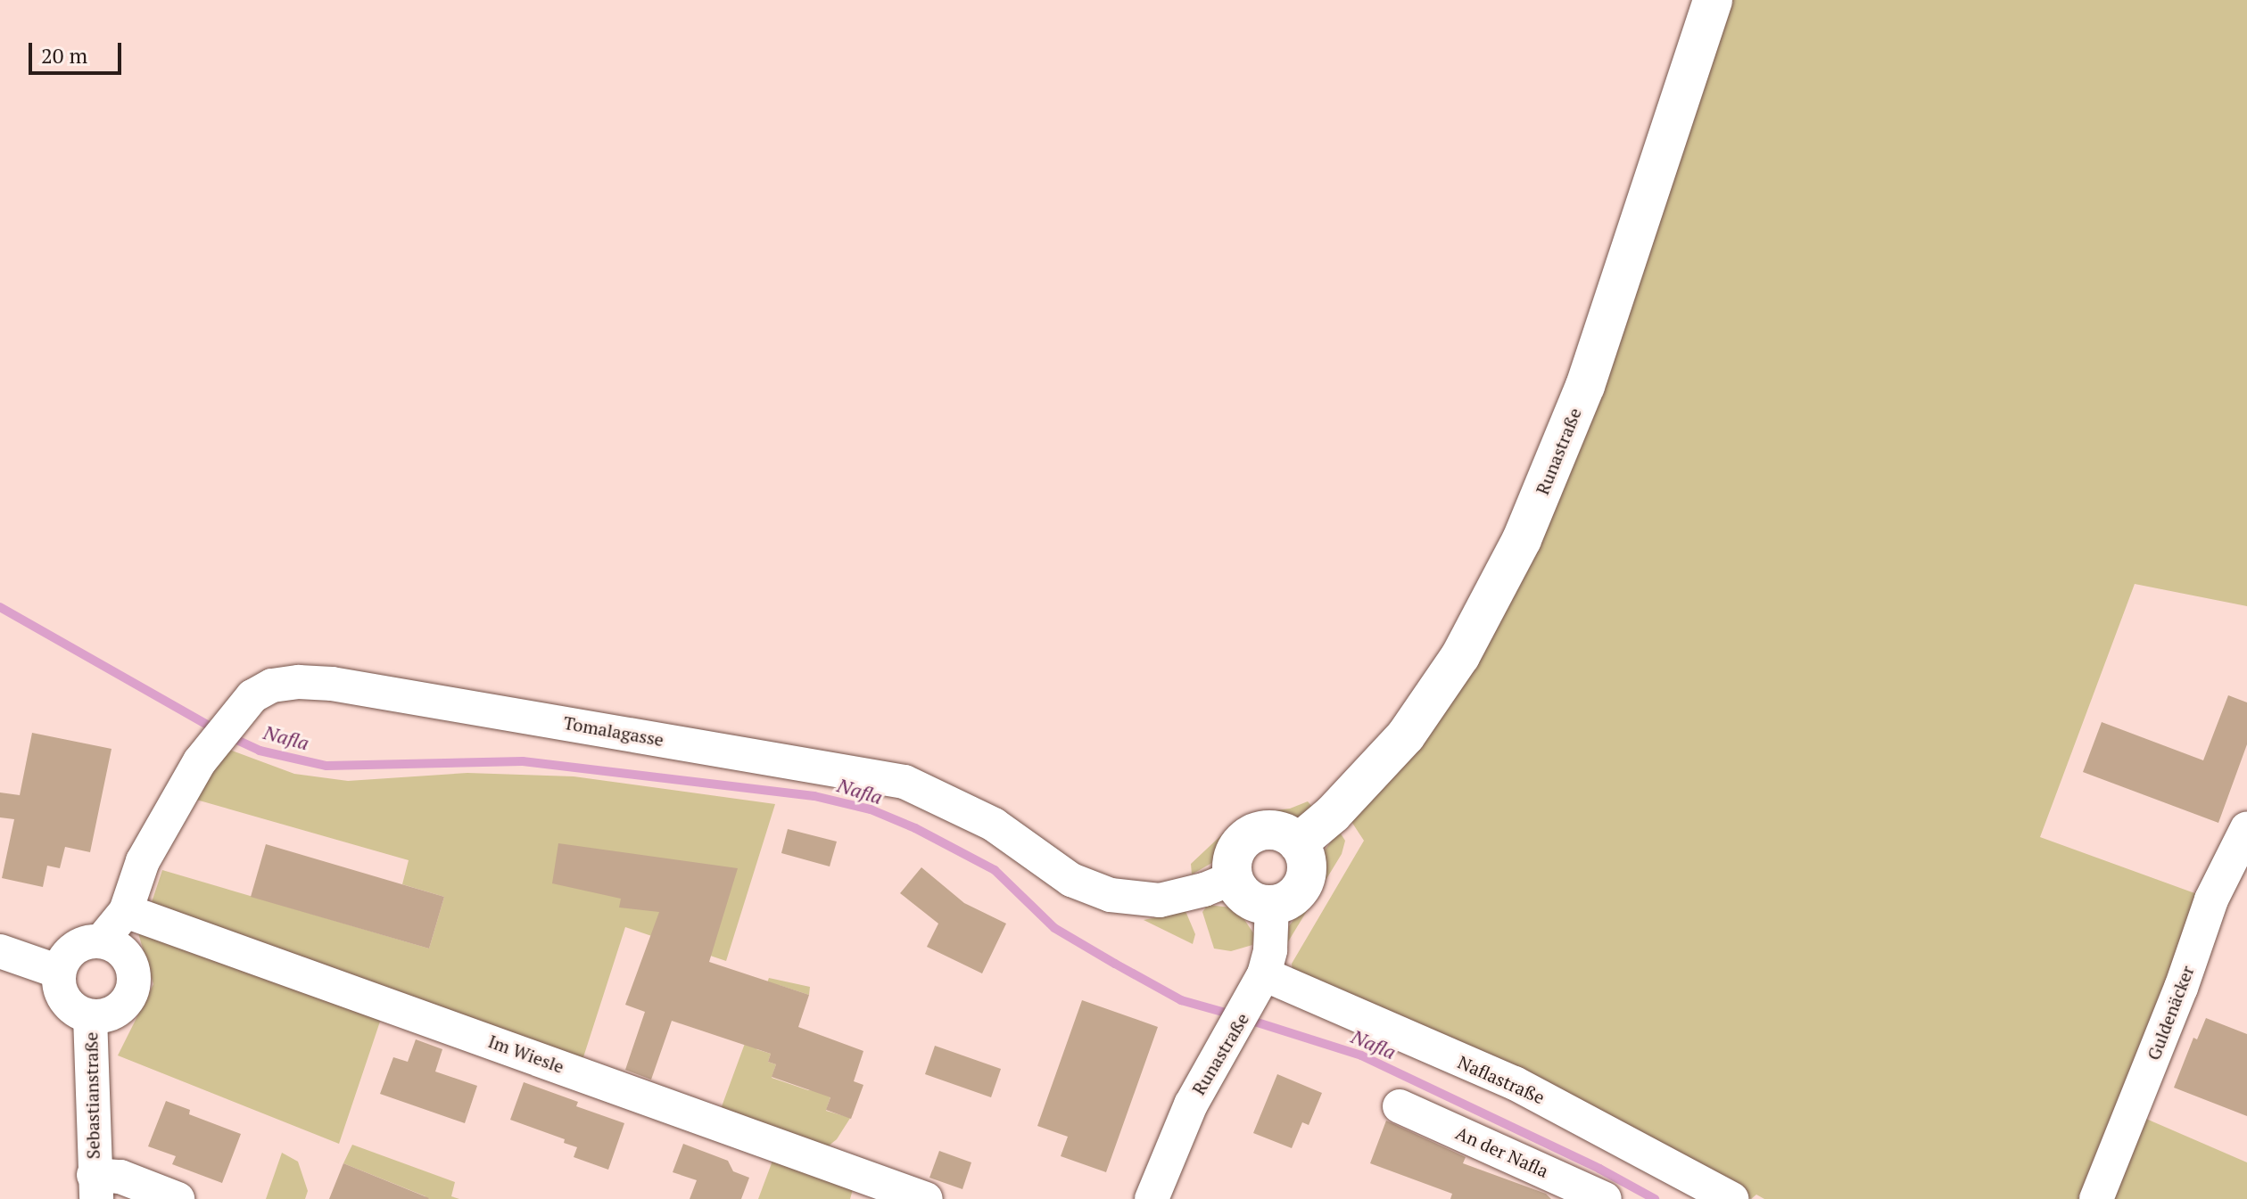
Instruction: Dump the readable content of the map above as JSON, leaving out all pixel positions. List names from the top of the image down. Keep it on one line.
{"streets":{"street":["Runastraße","Tomalagasse","Guldenäcker","Im Wiesle","Naflastraße","Sebastianstraße","An der Nafla"]},"crossings":[["Runastraße","Tomalagasse"],["Runastraße","Naflastraße"],["Tomalagasse","Im Wiesle"],["Tomalagasse","Sebastianstraße"]],"water":["Nafla"],"scale_bar":"20 m"}
